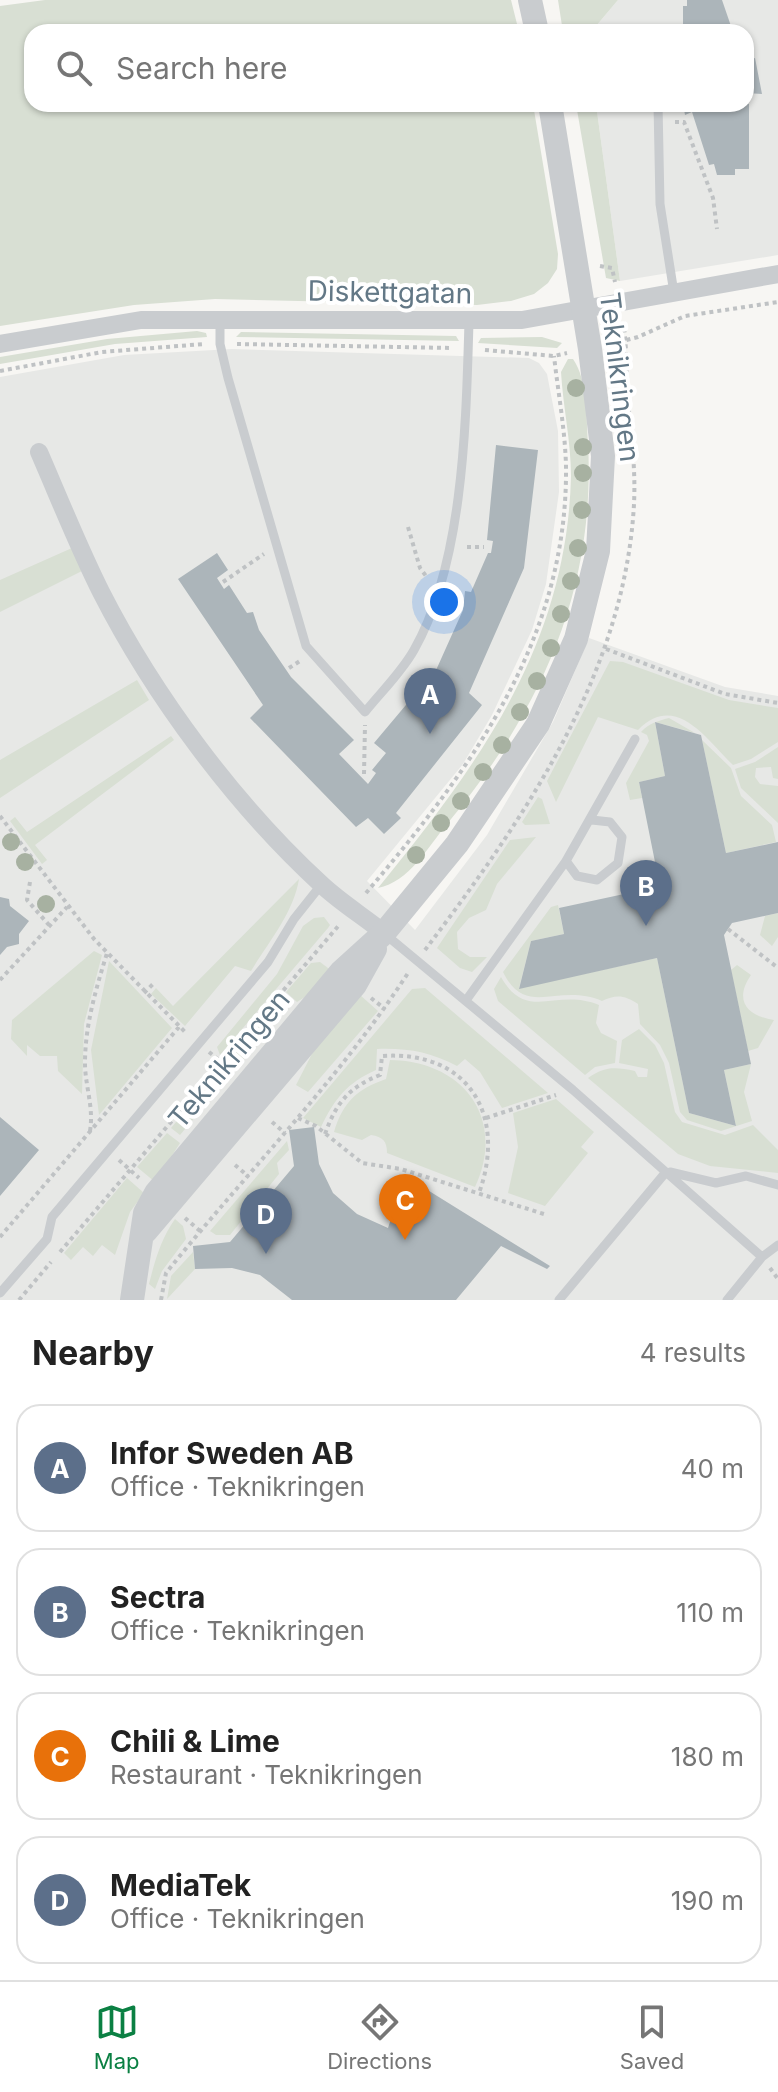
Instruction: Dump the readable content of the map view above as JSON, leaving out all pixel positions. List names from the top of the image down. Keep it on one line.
{"streets":{"street":["Diskettgatan","Teknikringen"]},"crossings":[["Diskettgatan","Teknikringen"]],"page":{"search":"Search here","pins":["A","B","C","D"],"heading":["Nearby","4 results"],"list":[{"mark":"A","name":"Infor Sweden AB","note":"Office · Teknikringen","value":"40 m"},{"mark":"B","name":"Sectra","note":"Office · Teknikringen","value":"110 m"},{"mark":"C","name":"Chili & Lime","note":"Restaurant · Teknikringen","value":"180 m"},{"mark":"D","name":"MediaTek","note":"Office · Teknikringen","value":"190 m"}],"nav":["Map","Directions","Saved"]}}
